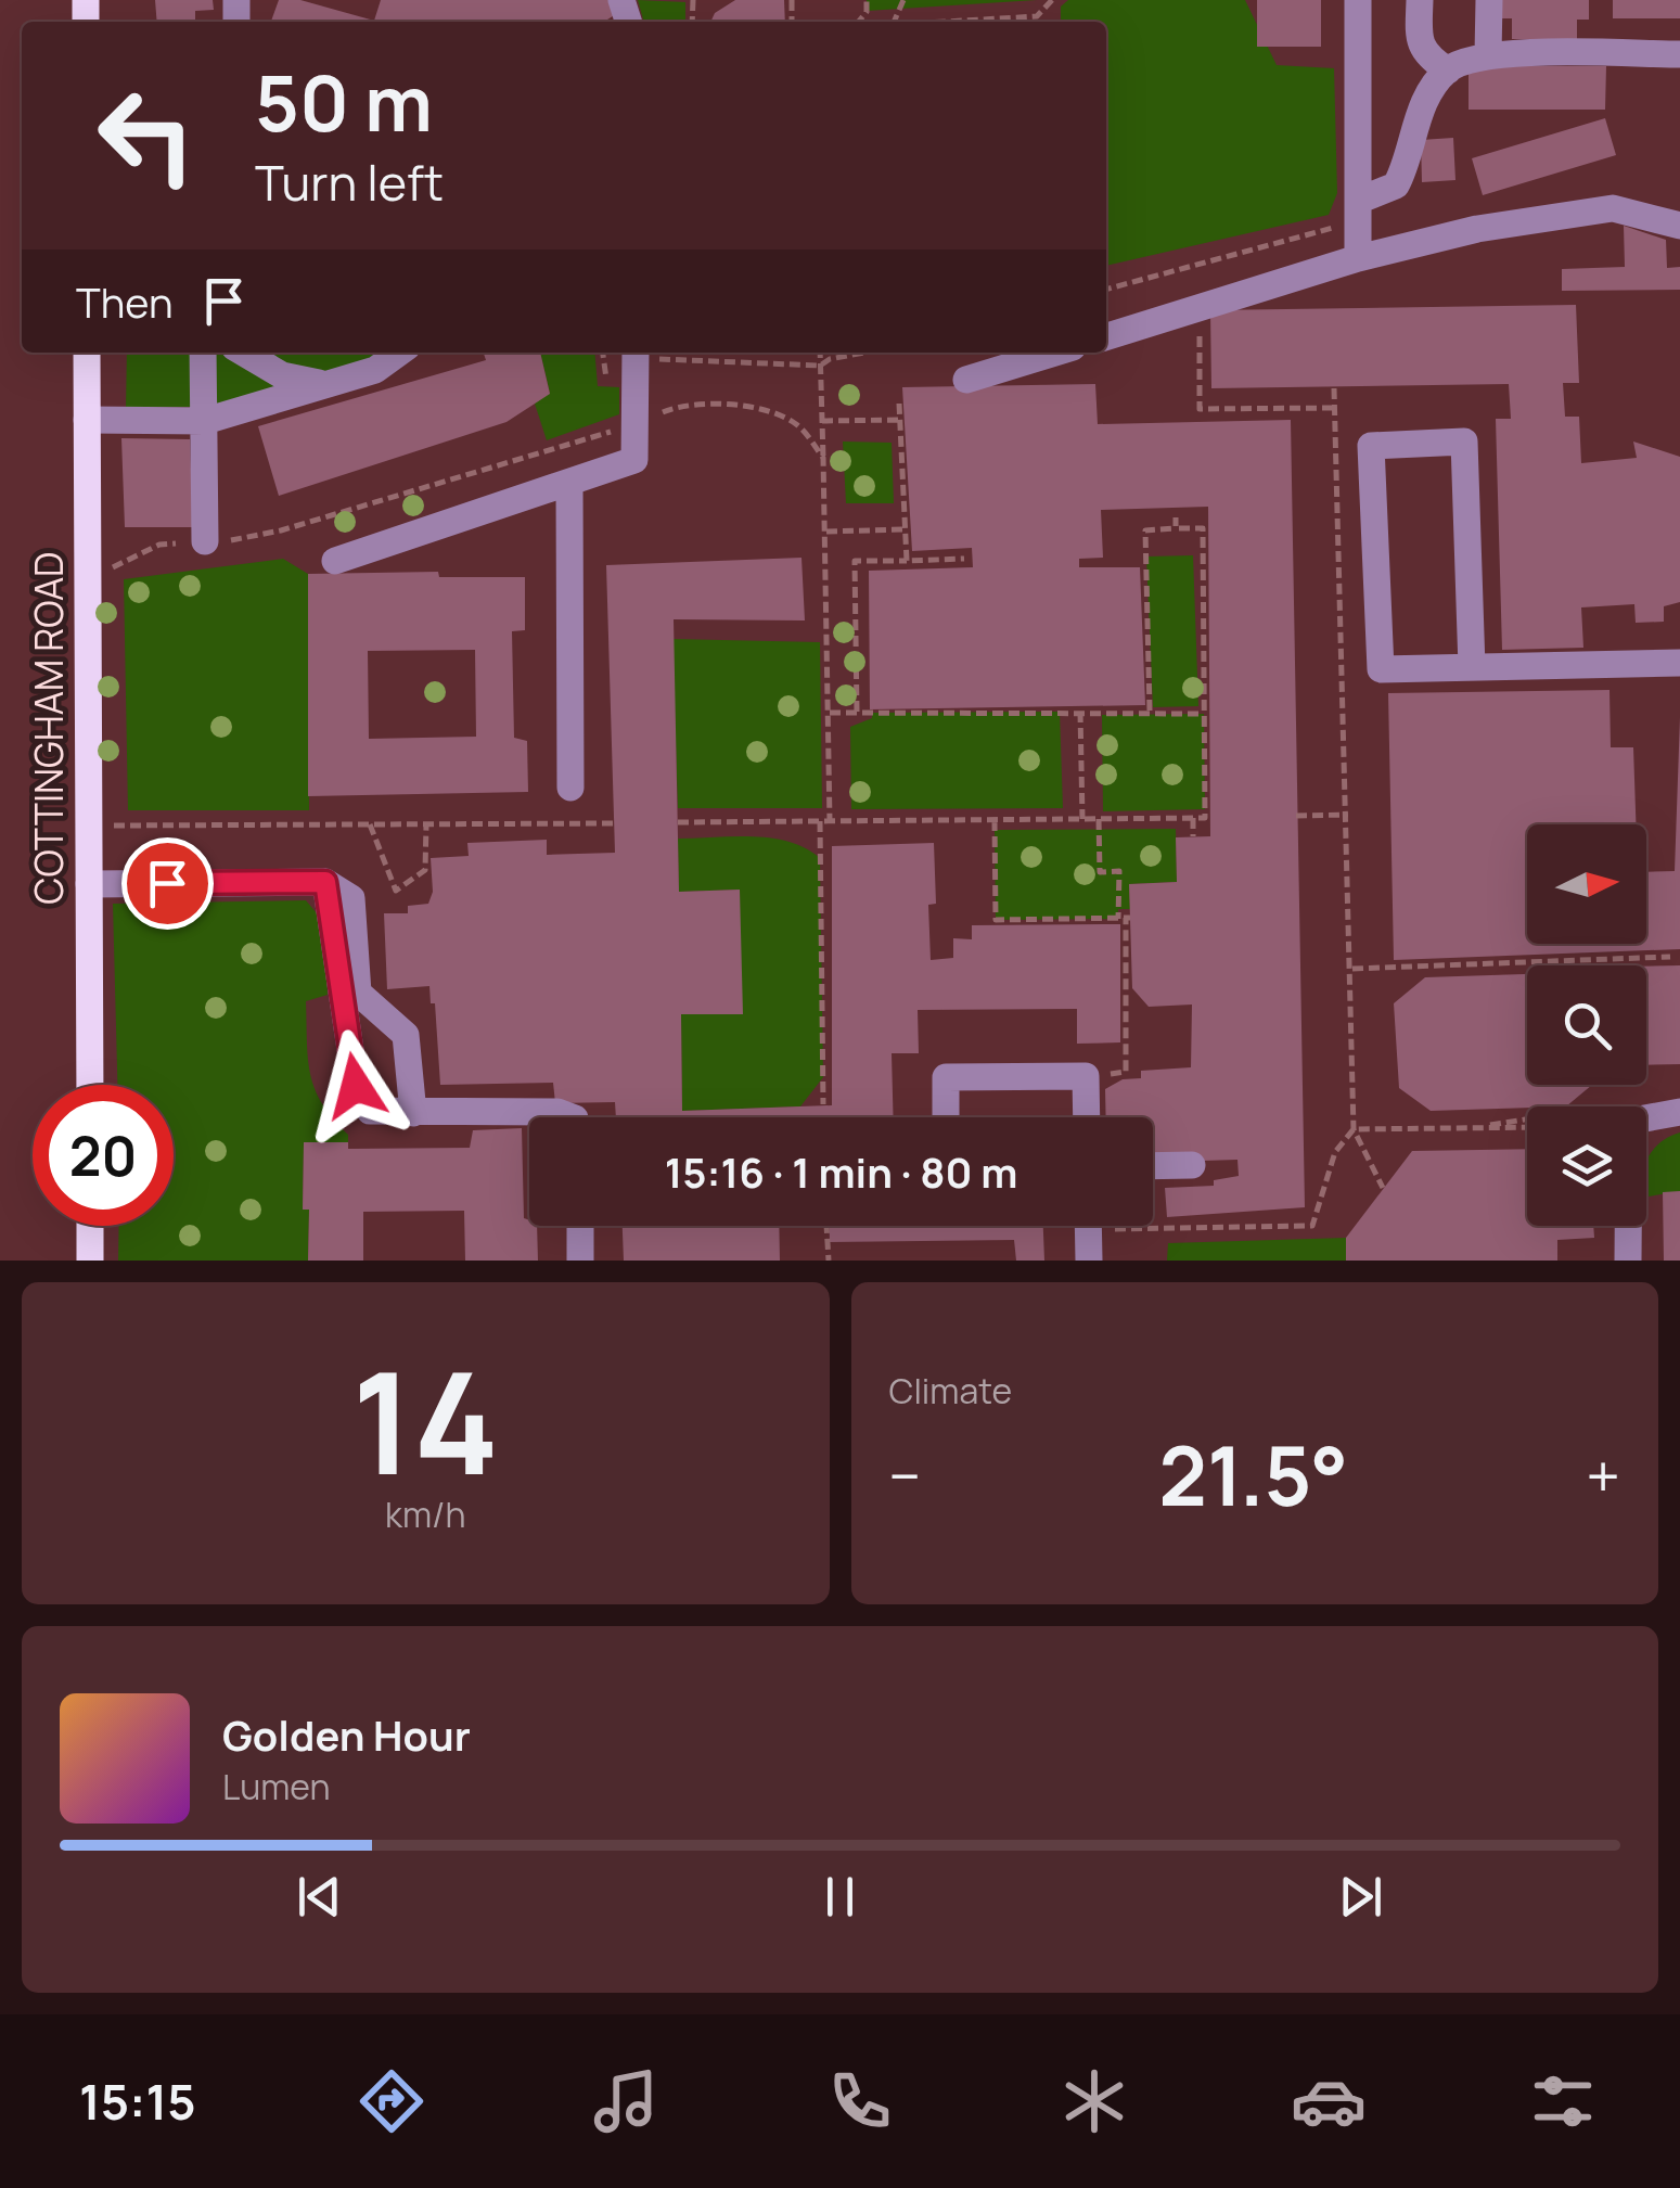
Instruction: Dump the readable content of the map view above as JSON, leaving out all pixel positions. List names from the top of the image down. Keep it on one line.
{"streets":{"main road":["COTTINGHAM ROAD"]},"north":"right","page":{"turn":["50 m","Turn left"],"then":"Then","limit":"20","trip":"15:16 · 1 min · 80 m","tile":[["14","km/h"],"Climate"],"heat":["−","21.5°","+"],"song":["Golden Hour","Lumen"],"tabs":"15:15"}}
